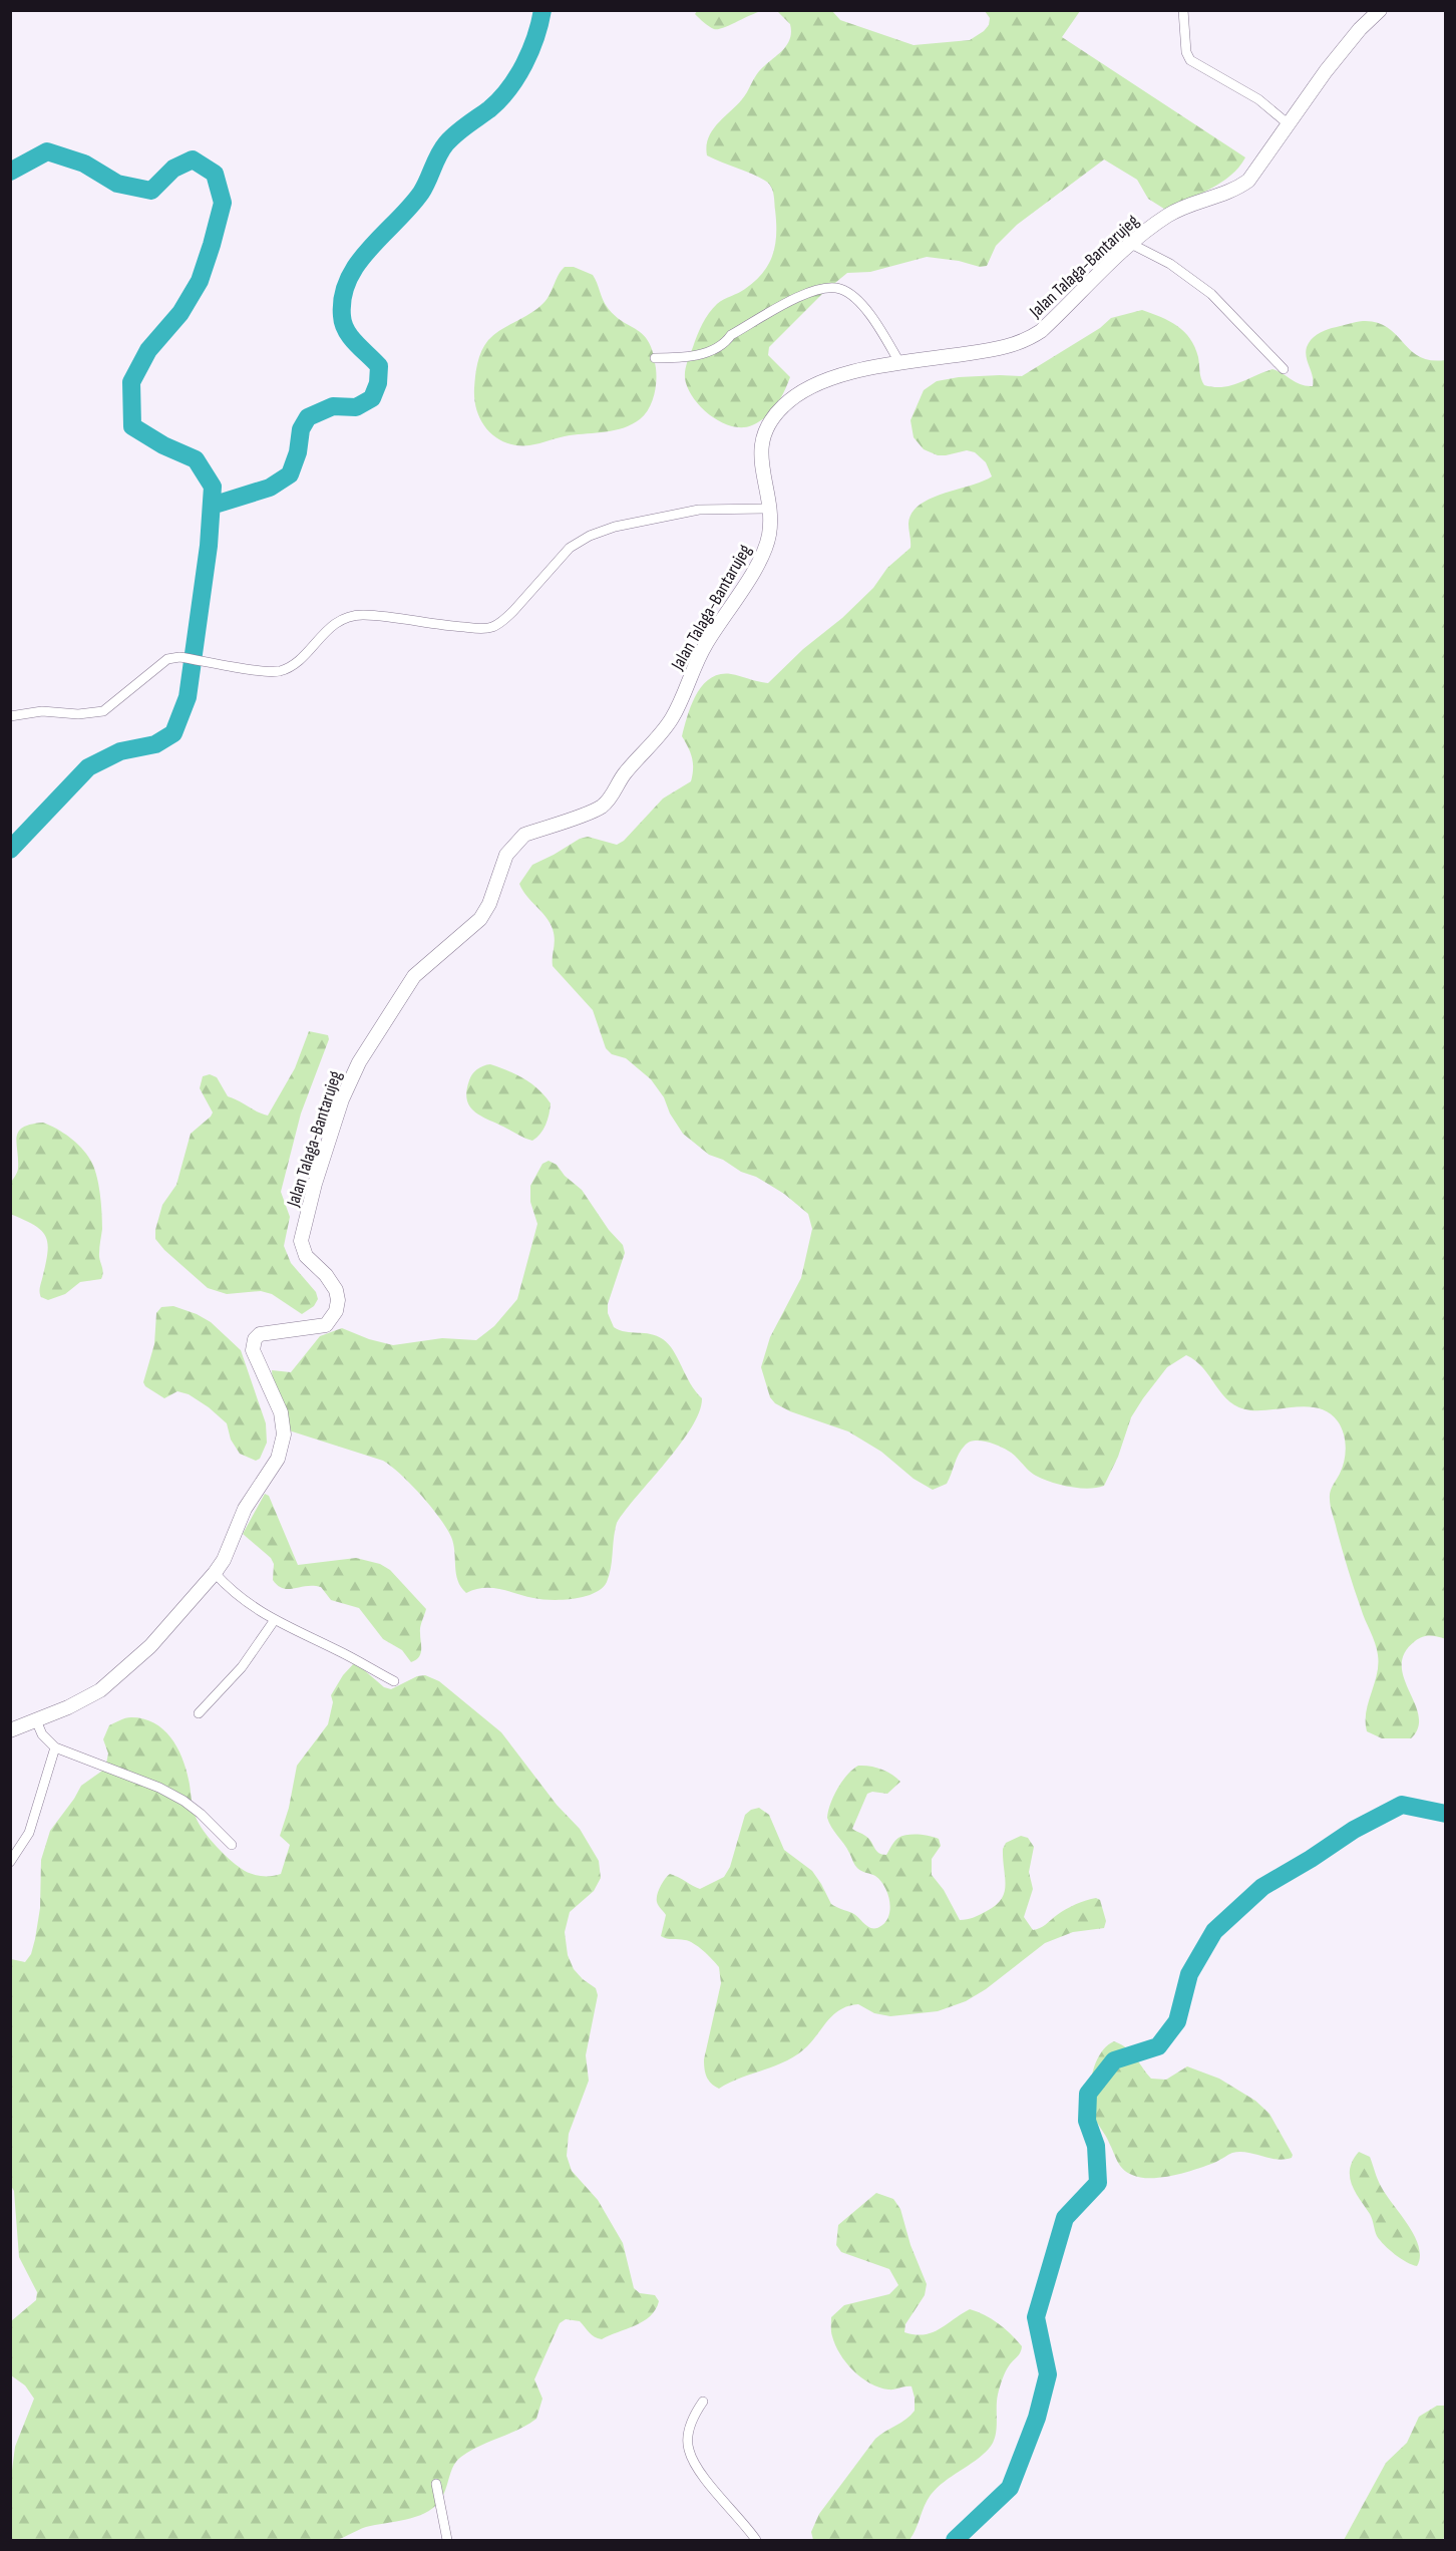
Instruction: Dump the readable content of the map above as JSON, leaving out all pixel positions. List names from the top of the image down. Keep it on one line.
{"streets":{"main road":["Jalan Talaga-Bantarujeg"]}}
